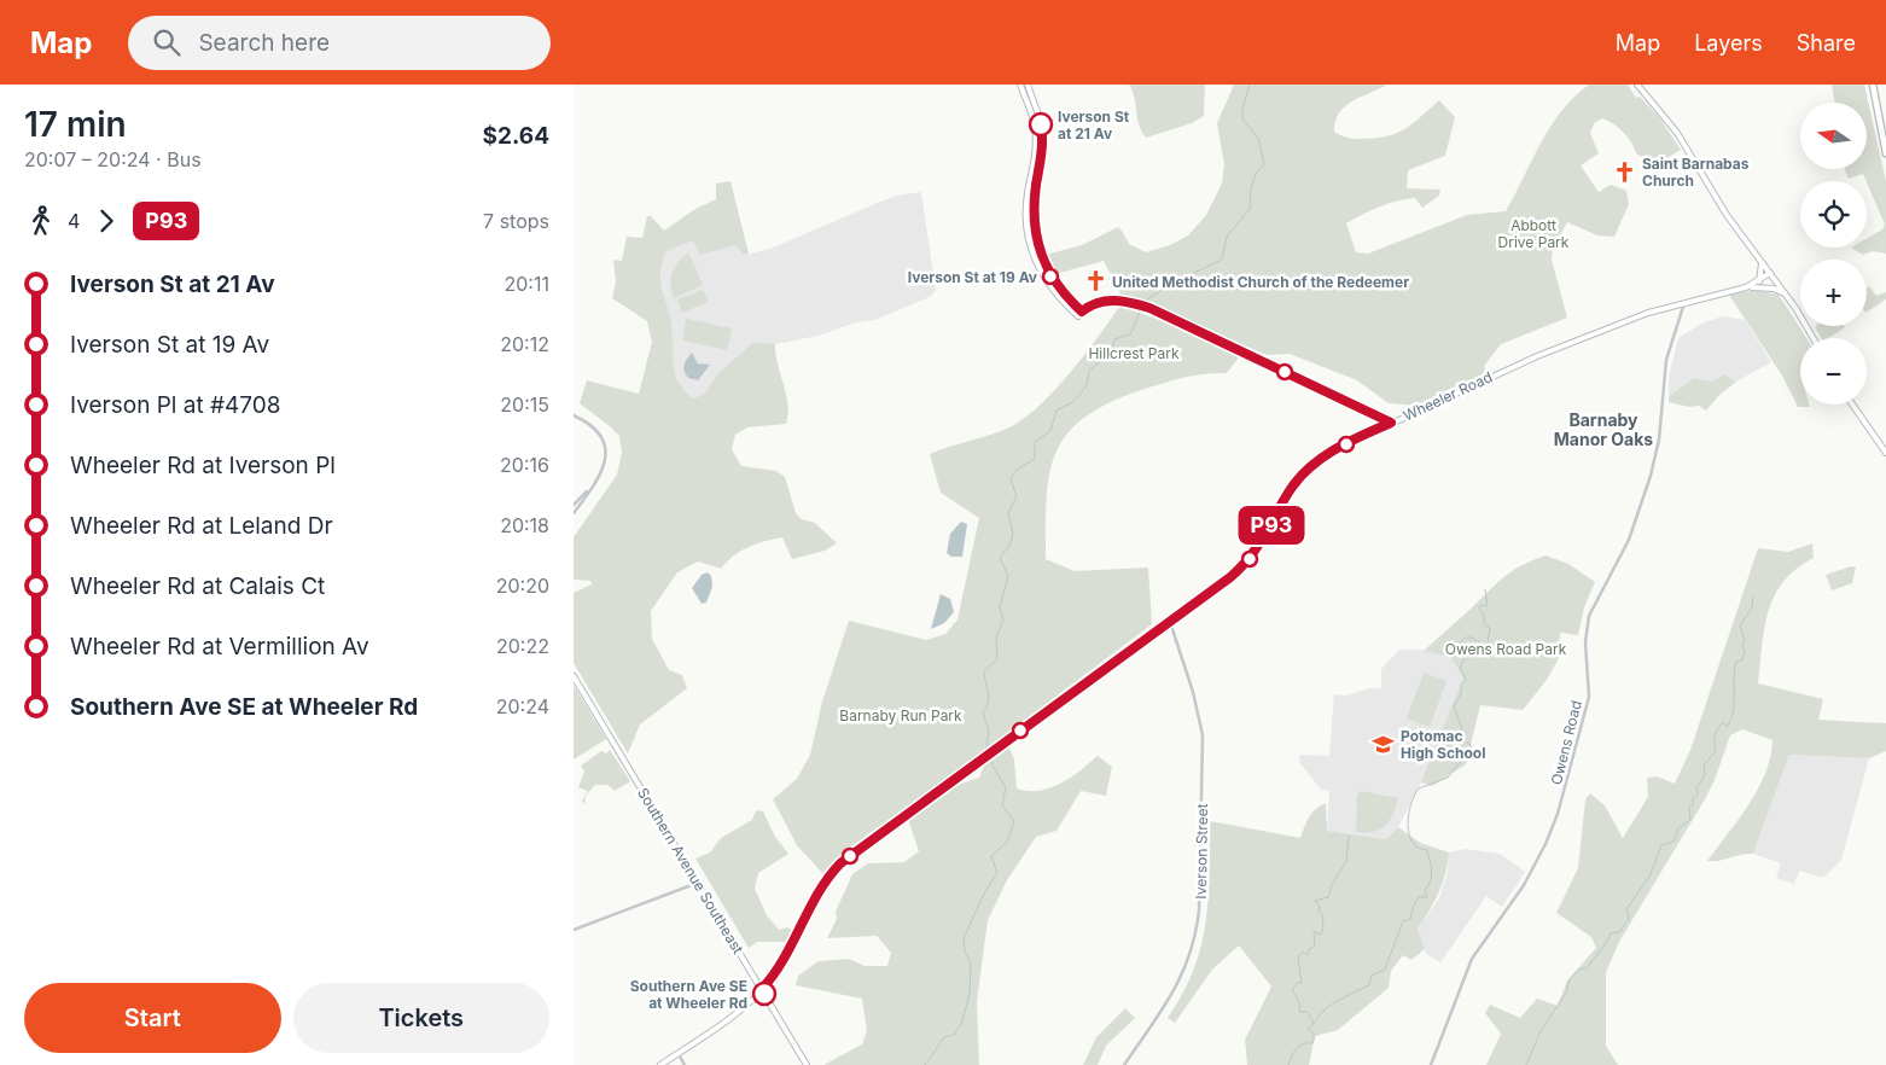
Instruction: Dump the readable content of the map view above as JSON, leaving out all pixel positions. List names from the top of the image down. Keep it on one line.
{"streets":{"main road":["Wheeler Road","Southern Avenue Southeast"],"street":["Owens Road","Iverson Street"]},"crossings":[["Wheeler Road","Owens Road"],["Wheeler Road","Iverson Street"],["Wheeler Road","Southern Avenue Southeast"]],"districts":["Barnaby Manor Oaks"],"parks":["Abbott Drive Park","Hillcrest Park","Owens Road Park","Barnaby Run Park"],"places":{"other":["Iverson St at 21 Av","Iverson St at 19 Av","Southern Ave SE at Wheeler Rd"],"church":["Saint Barnabas Church","United Methodist Church of the Redeemer"],"school or university":["Potomac High School"]},"lines":["bus line P93"],"north":"left","page":{"header":"Map","search":"Search here","nav":["Map","Layers","Share"],"heading":["17 min","20:07 – 20:24 · Bus","$2.64"],"on_map":"P93","map_buttons":["+","−"],"legs":["4","P93","7 stops"],"list":[{"name":"Iverson St at 21 Av","value":"20:11"},{"name":"Iverson St at 19 Av","value":"20:12"},{"name":"Iverson Pl at #4708","value":"20:15"},{"name":"Wheeler Rd at Iverson Pl","value":"20:16"},{"name":"Wheeler Rd at Leland Dr","value":"20:18"},{"name":"Wheeler Rd at Calais Ct","value":"20:20"},{"name":"Wheeler Rd at Vermillion Av","value":"20:22"},{"name":"Southern Ave SE at Wheeler Rd","value":"20:24"}],"buttons":["Start","Tickets"]}}
